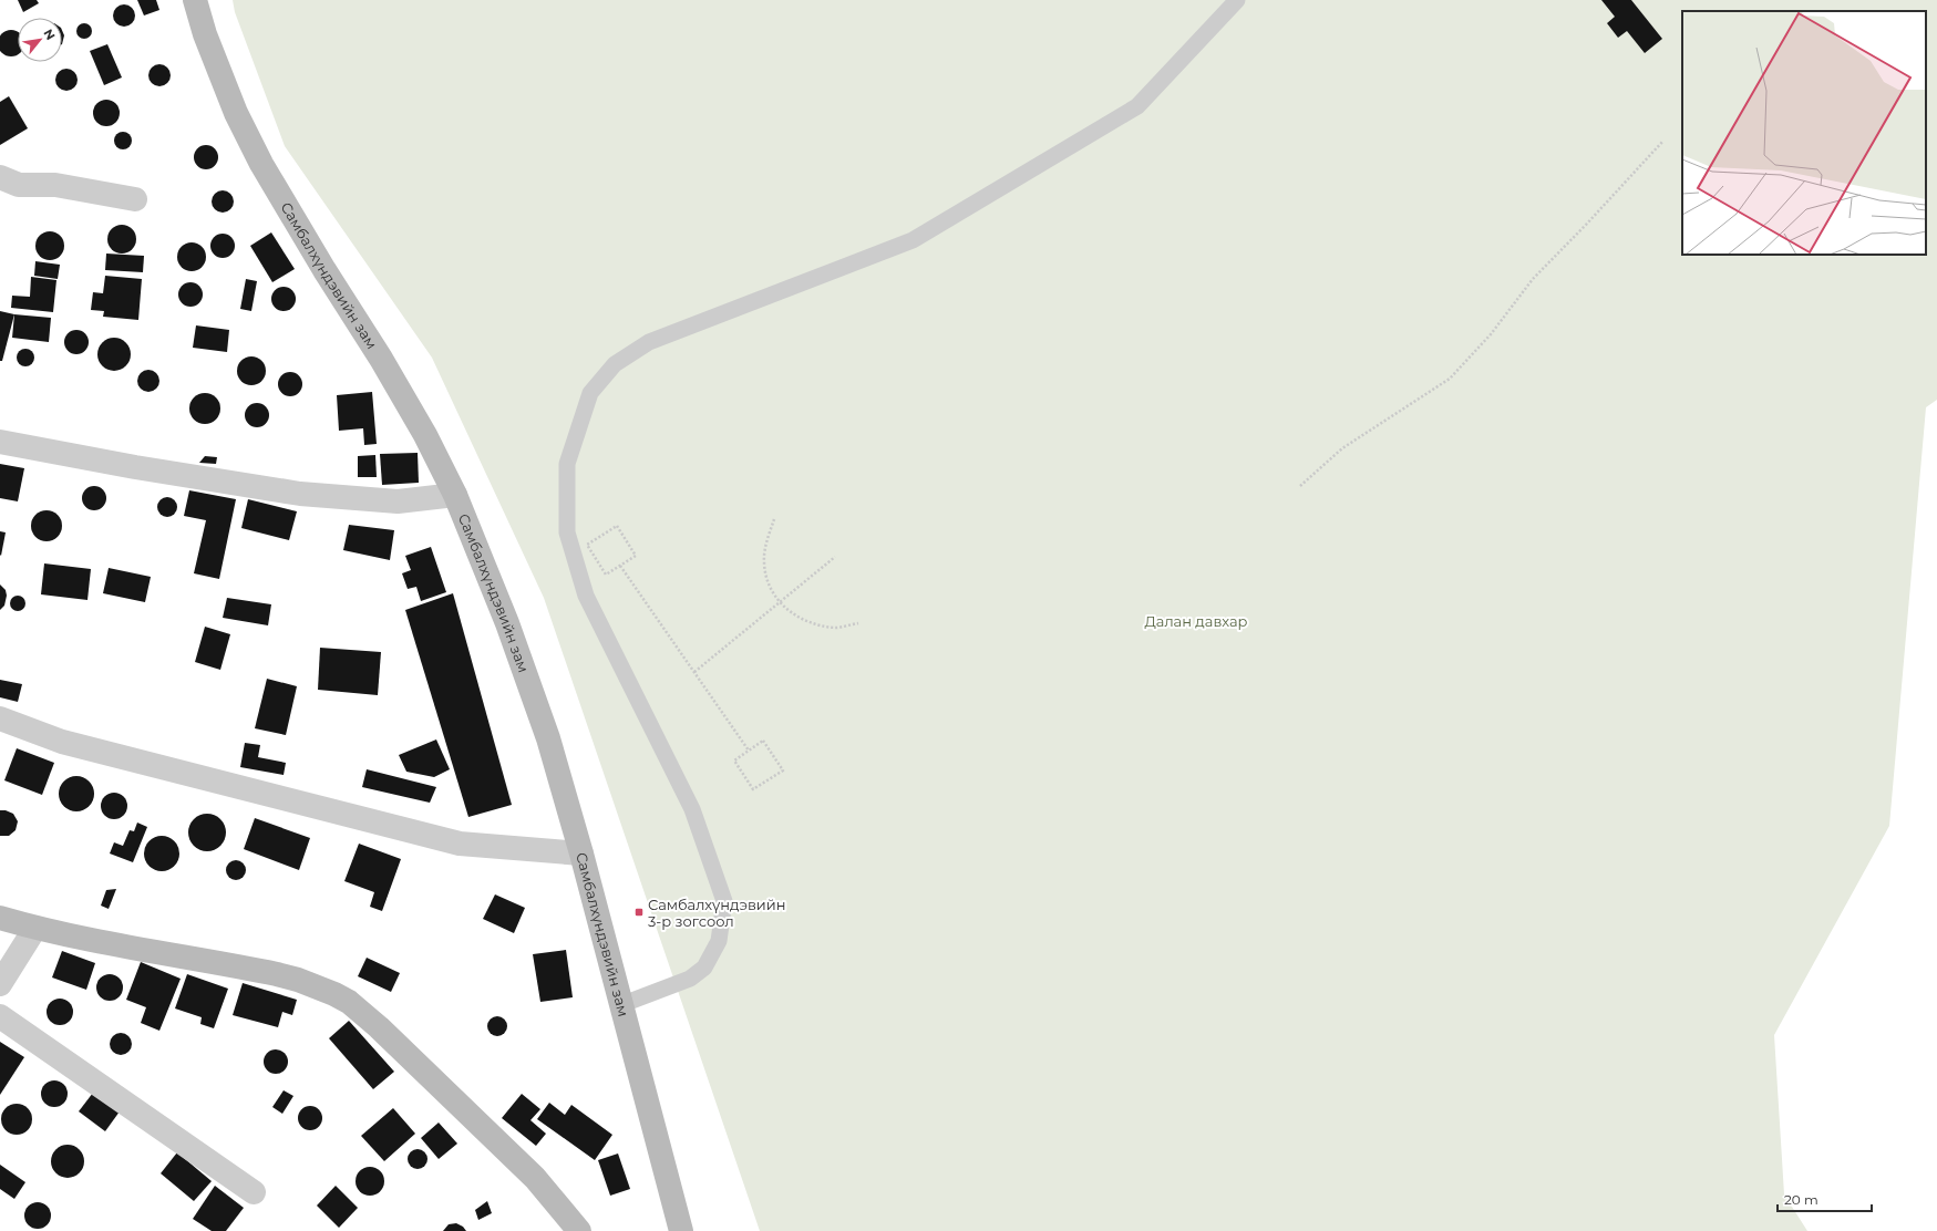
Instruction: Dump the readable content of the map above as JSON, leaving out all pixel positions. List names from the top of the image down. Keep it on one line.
{"streets":{"street":["Самбалхүндэвийн зам"]},"parks":["Далан давхар"],"places":{"transit":["Самбалхүндэвийн 3-р зогсоол"]},"scale_bar":"20 m","north":"top right"}
